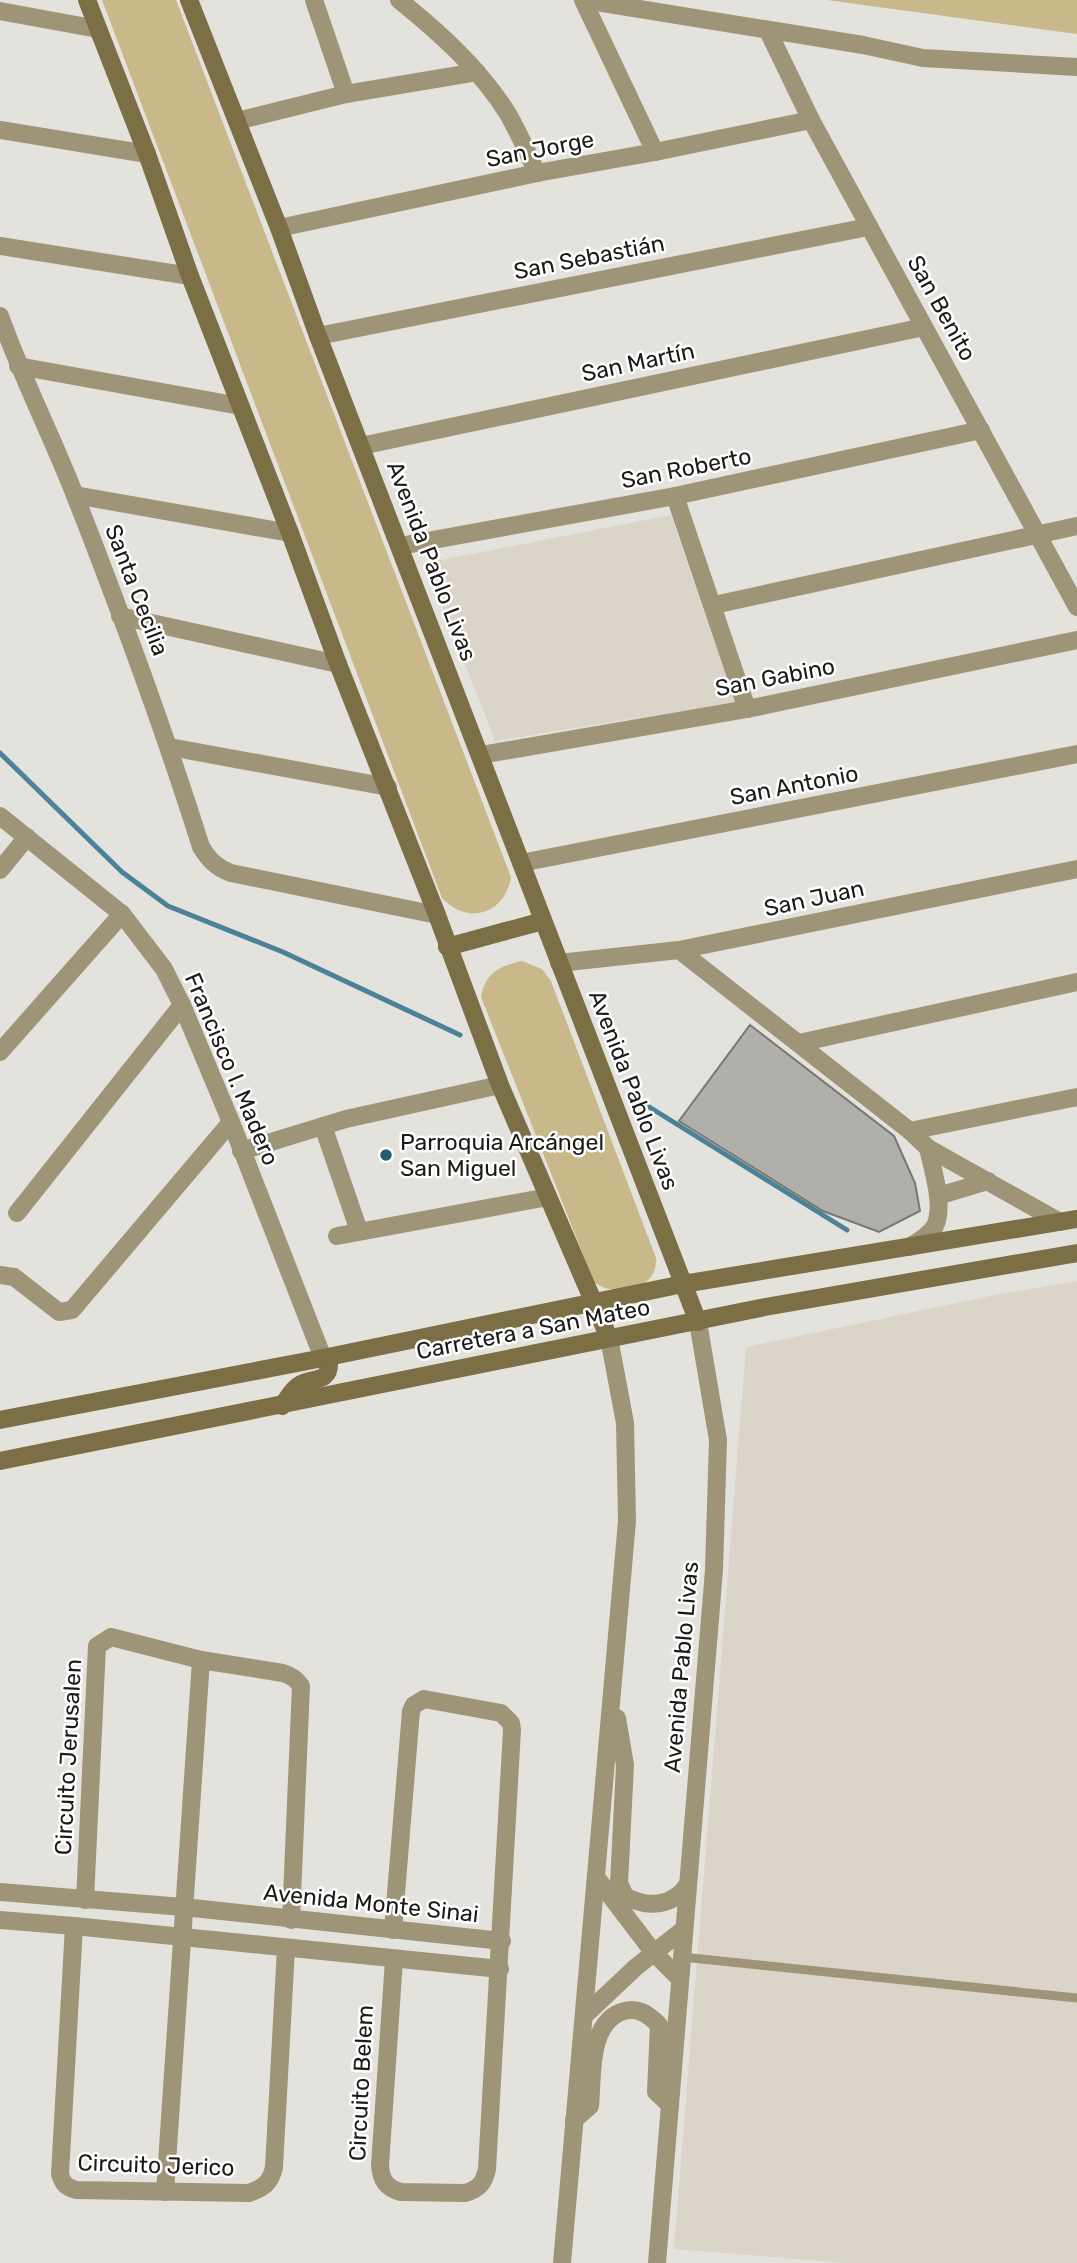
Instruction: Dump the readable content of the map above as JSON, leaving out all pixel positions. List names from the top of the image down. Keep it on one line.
{"streets":{"street":["San Jorge","San Sebastián","San Benito","San Martín","San Roberto","Avenida Pablo Livas","Santa Cecilia","San Gabino","San Antonio","San Juan","Francisco I. Madero","Carretera a San Mateo","Circuito Jerusalen","Avenida Monte Sinai","Circuito Belem","Circuito Jerico"]},"crossings":[["San Jorge","San Benito"],["San Jorge","Avenida Pablo Livas"],["San Sebastián","San Benito"],["San Sebastián","Avenida Pablo Livas"],["San Benito","San Martín"],["San Benito","San Roberto"],["San Martín","Avenida Pablo Livas"],["San Roberto","Avenida Pablo Livas"],["Avenida Pablo Livas","San Gabino"],["Avenida Pablo Livas","San Antonio"],["Avenida Pablo Livas","San Juan"],["Avenida Pablo Livas","Carretera a San Mateo"],["Francisco I. Madero","Carretera a San Mateo"],["Circuito Jerusalen","Avenida Monte Sinai"],["Avenida Monte Sinai","Circuito Belem"]],"places":["Parroquia Arcángel San Miguel"]}
